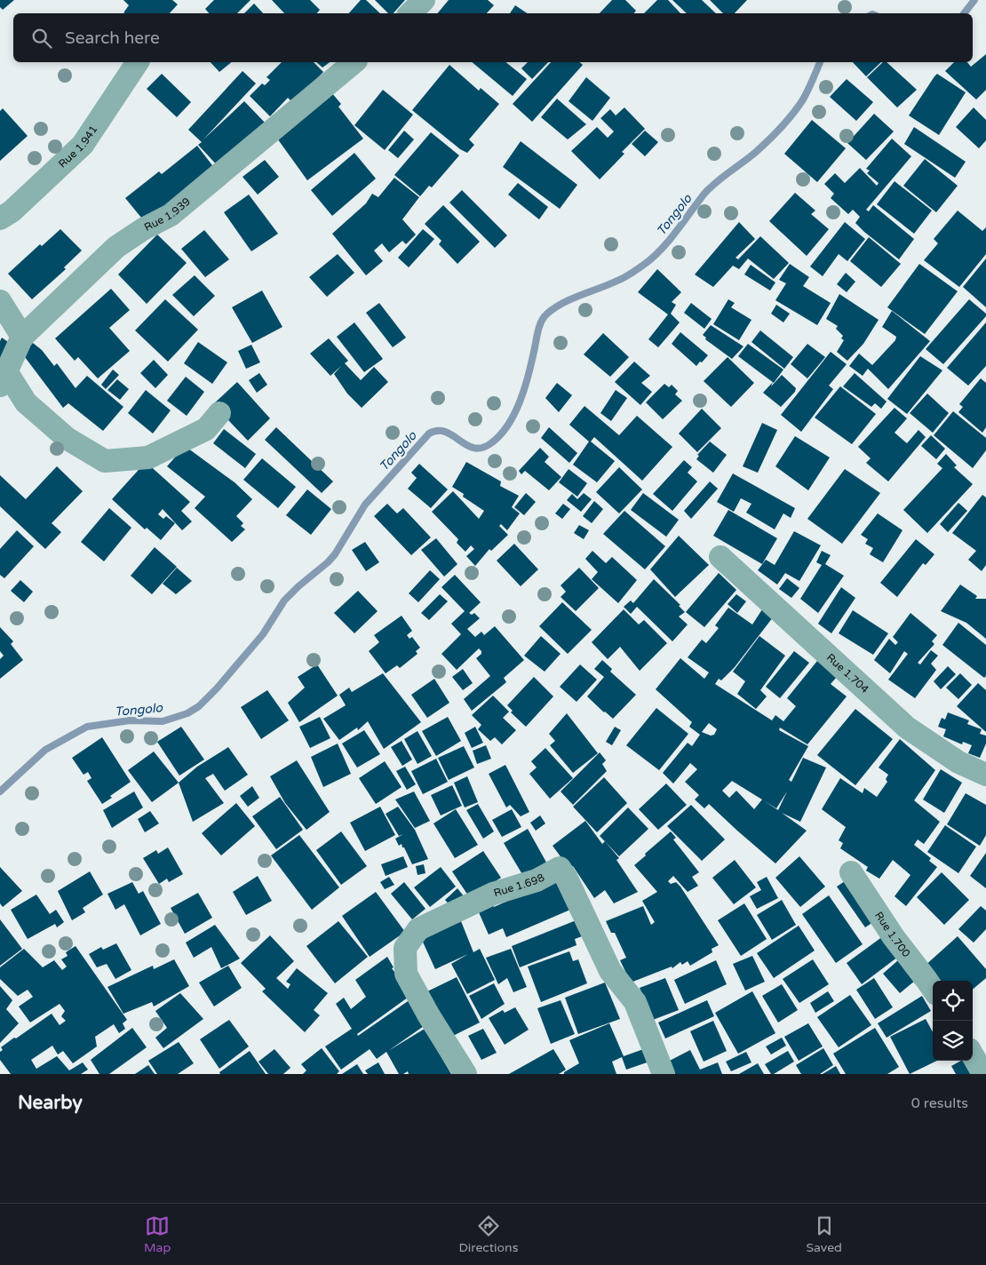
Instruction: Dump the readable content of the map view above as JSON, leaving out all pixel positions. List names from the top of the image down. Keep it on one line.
{"streets":{"street":["Rue 1.941","Rue 1.939","Rue 1.704","Rue 1.698","Rue 1.700"]},"water":["Tongolo"],"page":{"search":"Search here","heading":["Nearby","0 results"],"nav":["Map","Directions","Saved"]}}
